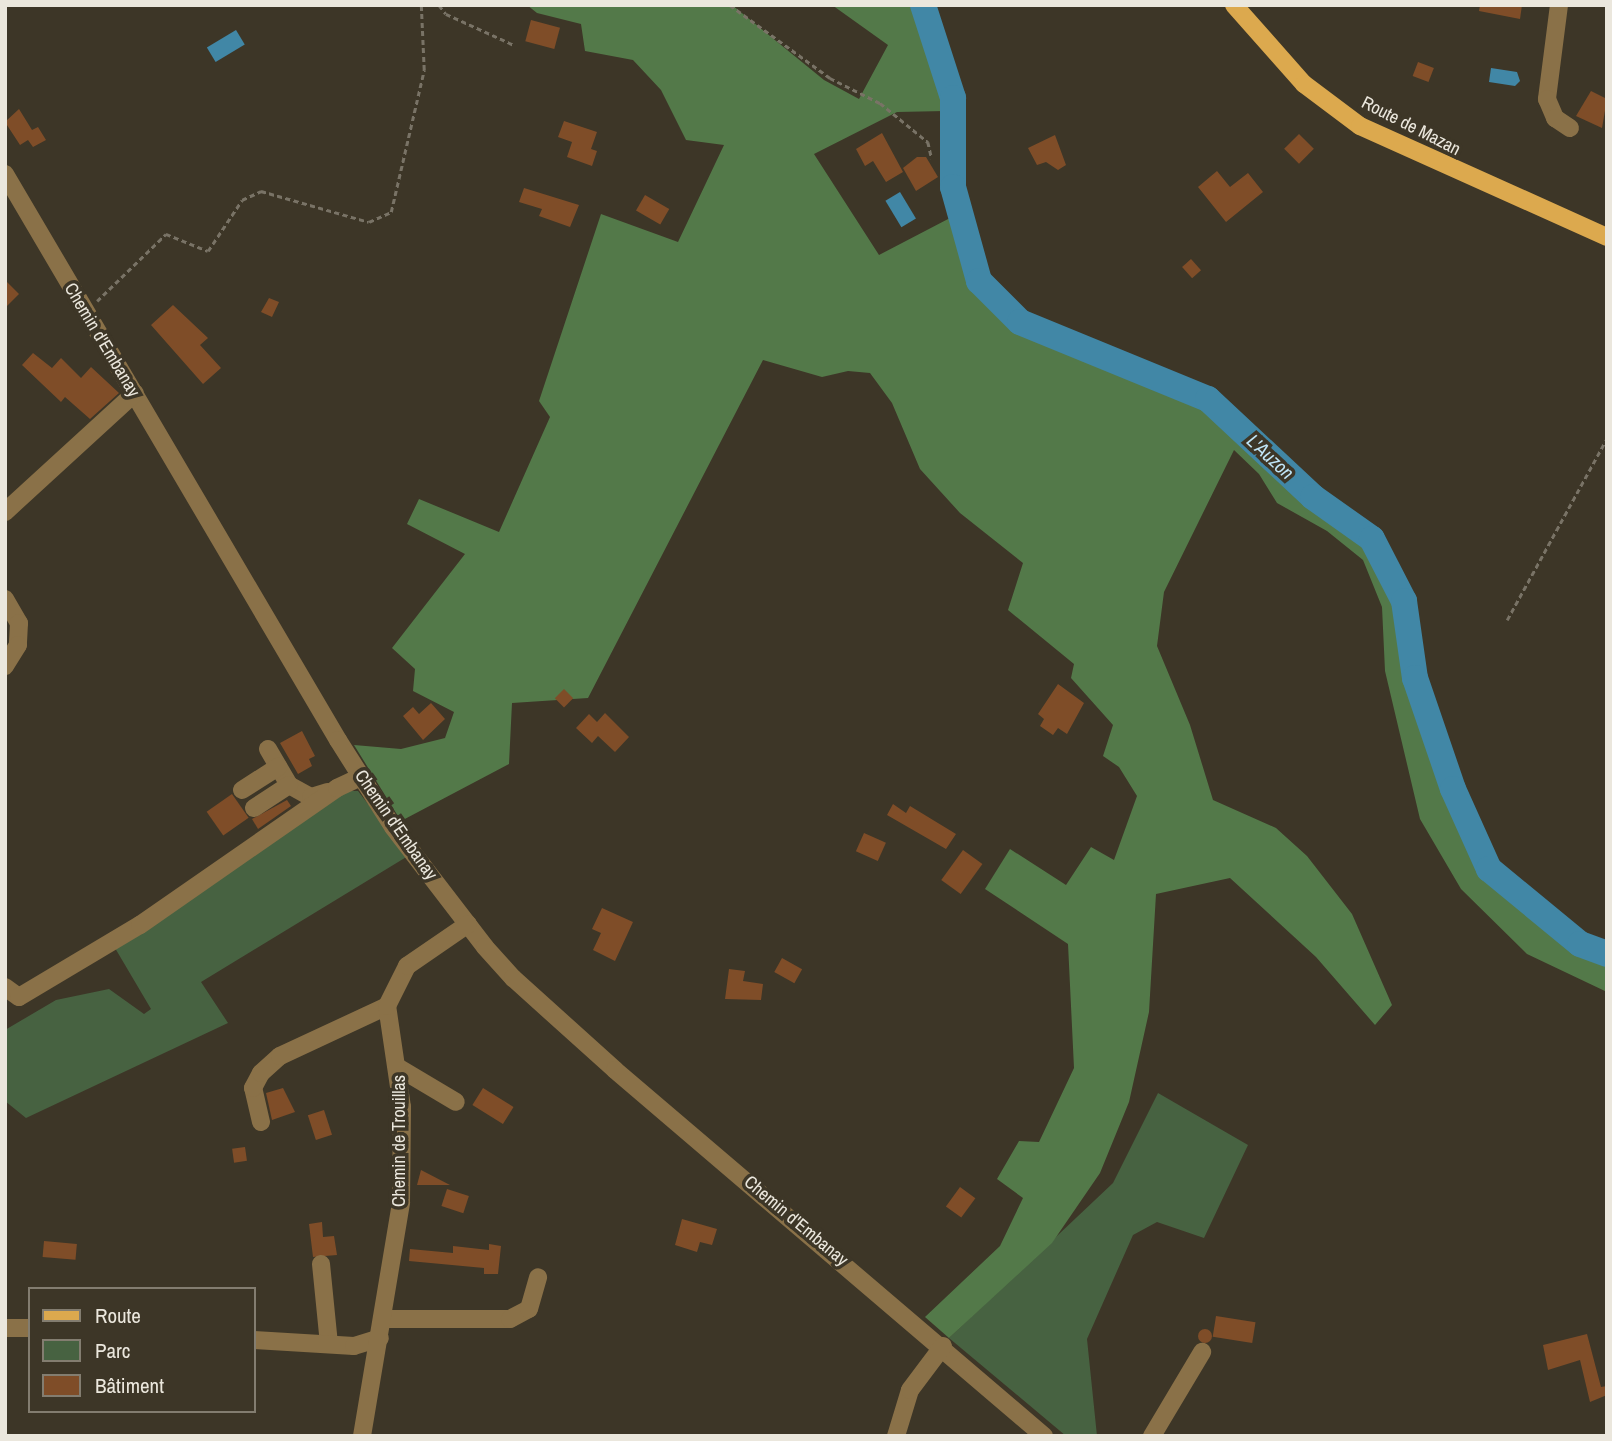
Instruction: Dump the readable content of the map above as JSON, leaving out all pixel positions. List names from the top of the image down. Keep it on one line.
{"streets":{"main road":["Route de Mazan"],"street":["Chemin d'Embanay","Chemin de Trouillas"]},"water":["L'Auzon"],"legend":["Route","Parc","Bâtiment"]}
